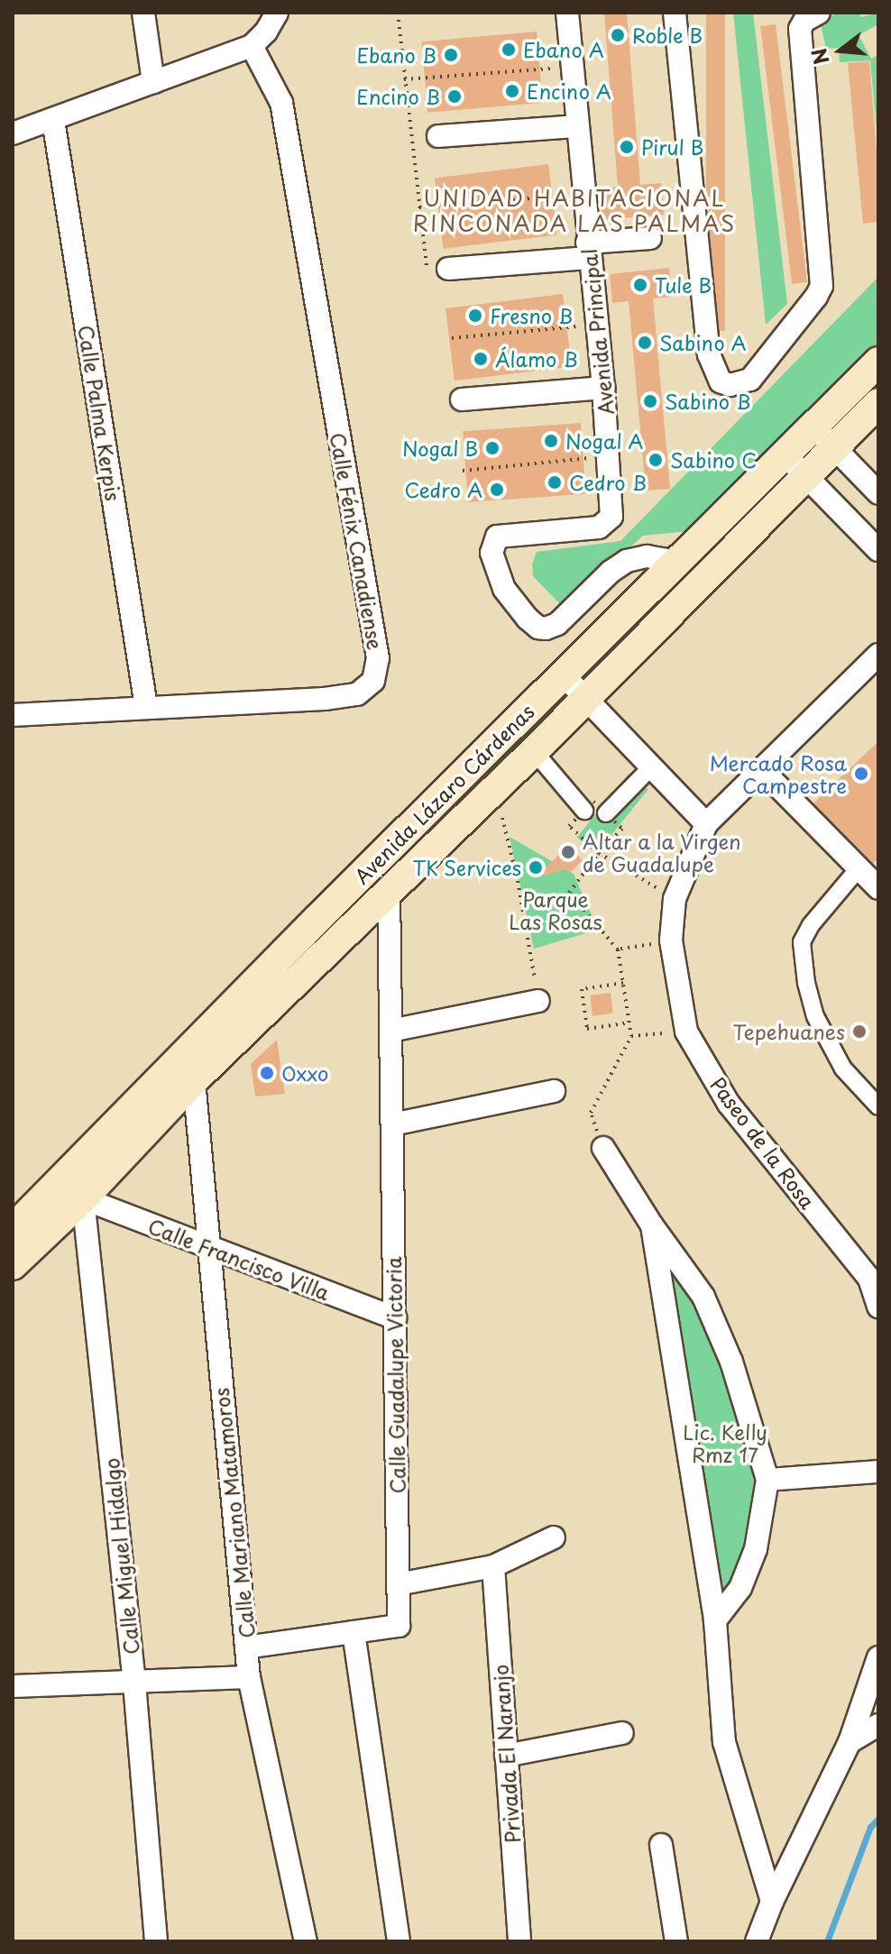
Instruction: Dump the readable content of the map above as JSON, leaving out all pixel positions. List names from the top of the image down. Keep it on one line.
{"streets":{"main road":["Avenida Lázaro Cárdenas"],"street":["Avenida Principal","Calle Palma Kerpis","Calle Fénix Canadiense","Paseo de la Rosa","Calle Francisco Villa","Calle Guadalupe Victoria","Calle Mariano Matamoros","Calle Miguel Hidalgo","Privada El Naranjo"]},"crossings":[["Avenida Principal","Avenida Lázaro Cárdenas"],["Calle Palma Kerpis","Calle Fénix Canadiense"],["Avenida Lázaro Cárdenas","Calle Francisco Villa"],["Avenida Lázaro Cárdenas","Calle Guadalupe Victoria"],["Avenida Lázaro Cárdenas","Calle Mariano Matamoros"],["Avenida Lázaro Cárdenas","Calle Miguel Hidalgo"],["Calle Francisco Villa","Calle Guadalupe Victoria"],["Calle Francisco Villa","Calle Mariano Matamoros"],["Calle Francisco Villa","Calle Miguel Hidalgo"]],"districts":["UNIDAD HABITACIONAL RINCONADA LAS PALMAS"],"parks":["Parque Las Rosas","Lic. Kelly Rmz 17"],"places":["Roble B","Ebano A","Ebano B","Encino A","Encino B","Pirul B","Tule B","Fresno B","Sabino A","Álamo B","Sabino B","Nogal A","Nogal B","Sabino C","Cedro B","Cedro A","Mercado Rosa Campestre","Altar a la Virgen de Guadalupe","TK Services","Tepehuanes","Oxxo"],"north":"left"}
